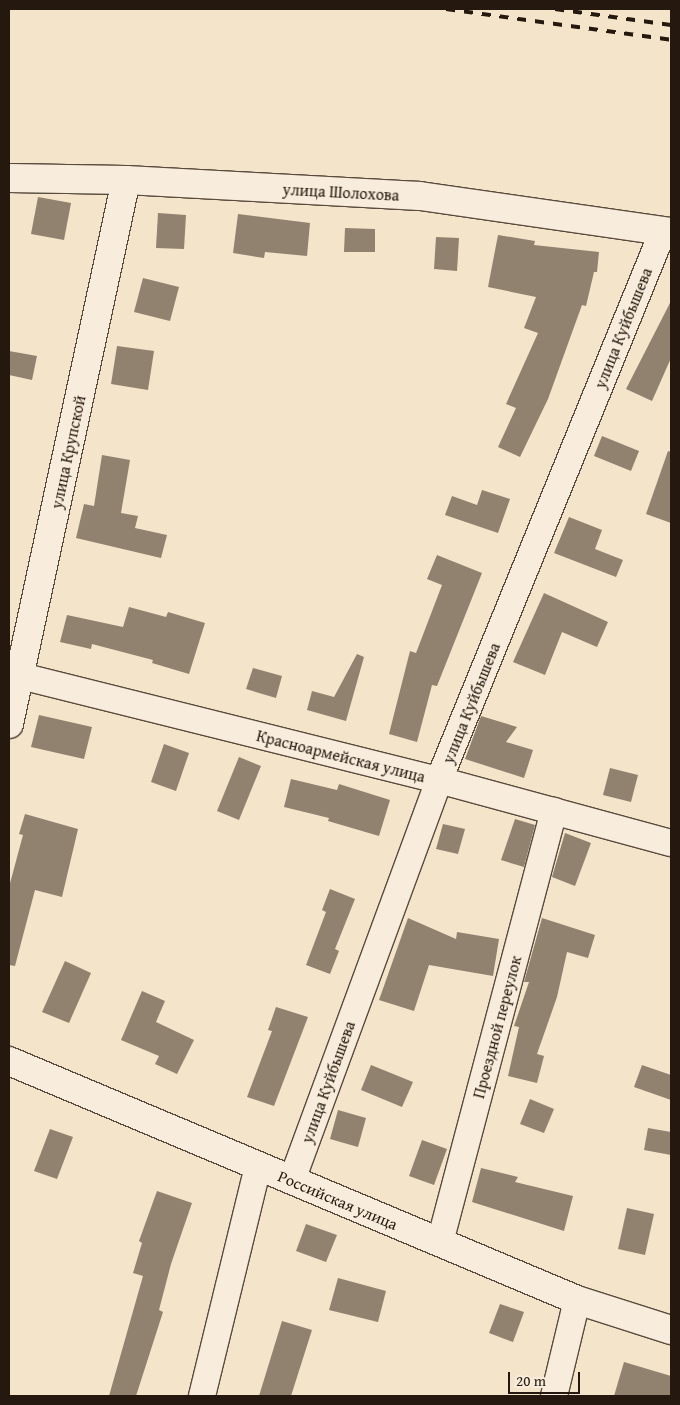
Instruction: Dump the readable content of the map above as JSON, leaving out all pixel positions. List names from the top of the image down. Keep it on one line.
{"streets":{"street":["улица Шолохова","улица Куйбышева","улица Крупской","Красноармейская улица","Проездной переулок","Российская улица"]},"crossings":[["улица Шолохова","улица Куйбышева"],["улица Шолохова","улица Крупской"],["улица Куйбышева","Красноармейская улица"],["улица Куйбышева","Российская улица"],["улица Крупской","Красноармейская улица"],["Красноармейская улица","Проездной переулок"],["Проездной переулок","Российская улица"]],"scale_bar":"20 m"}
